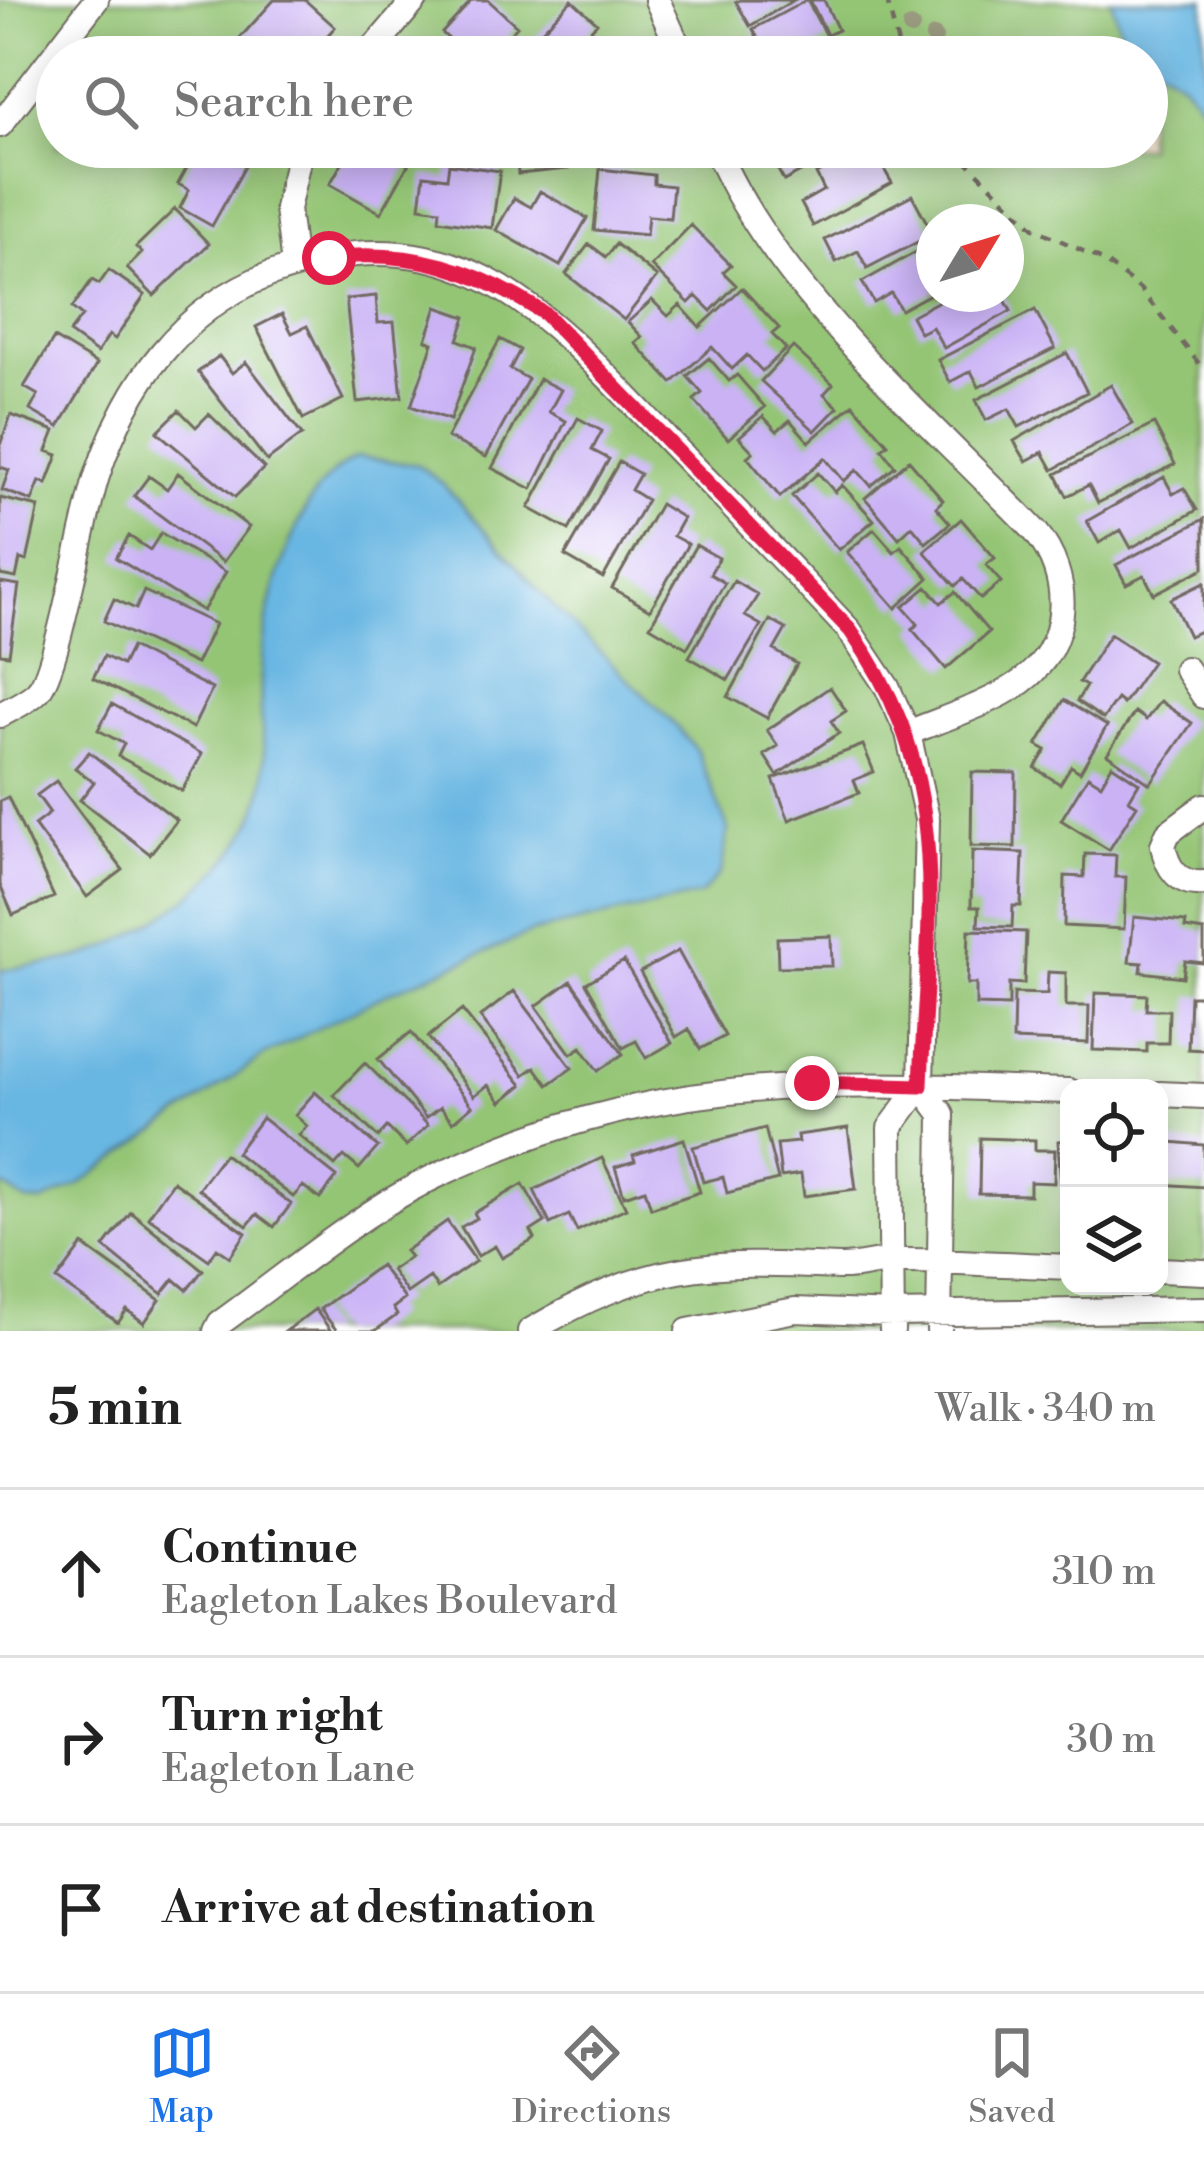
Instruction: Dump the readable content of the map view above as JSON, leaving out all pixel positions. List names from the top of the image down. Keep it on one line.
{"north":"top right","page":{"search":"Search here","heading":["5 min","Walk · 340 m"],"list":[["Continue","Eagleton Lakes Boulevard","310 m"],["Turn right","Eagleton Lane","30 m"],"Arrive at destination"],"nav":["Map","Directions","Saved"]}}
